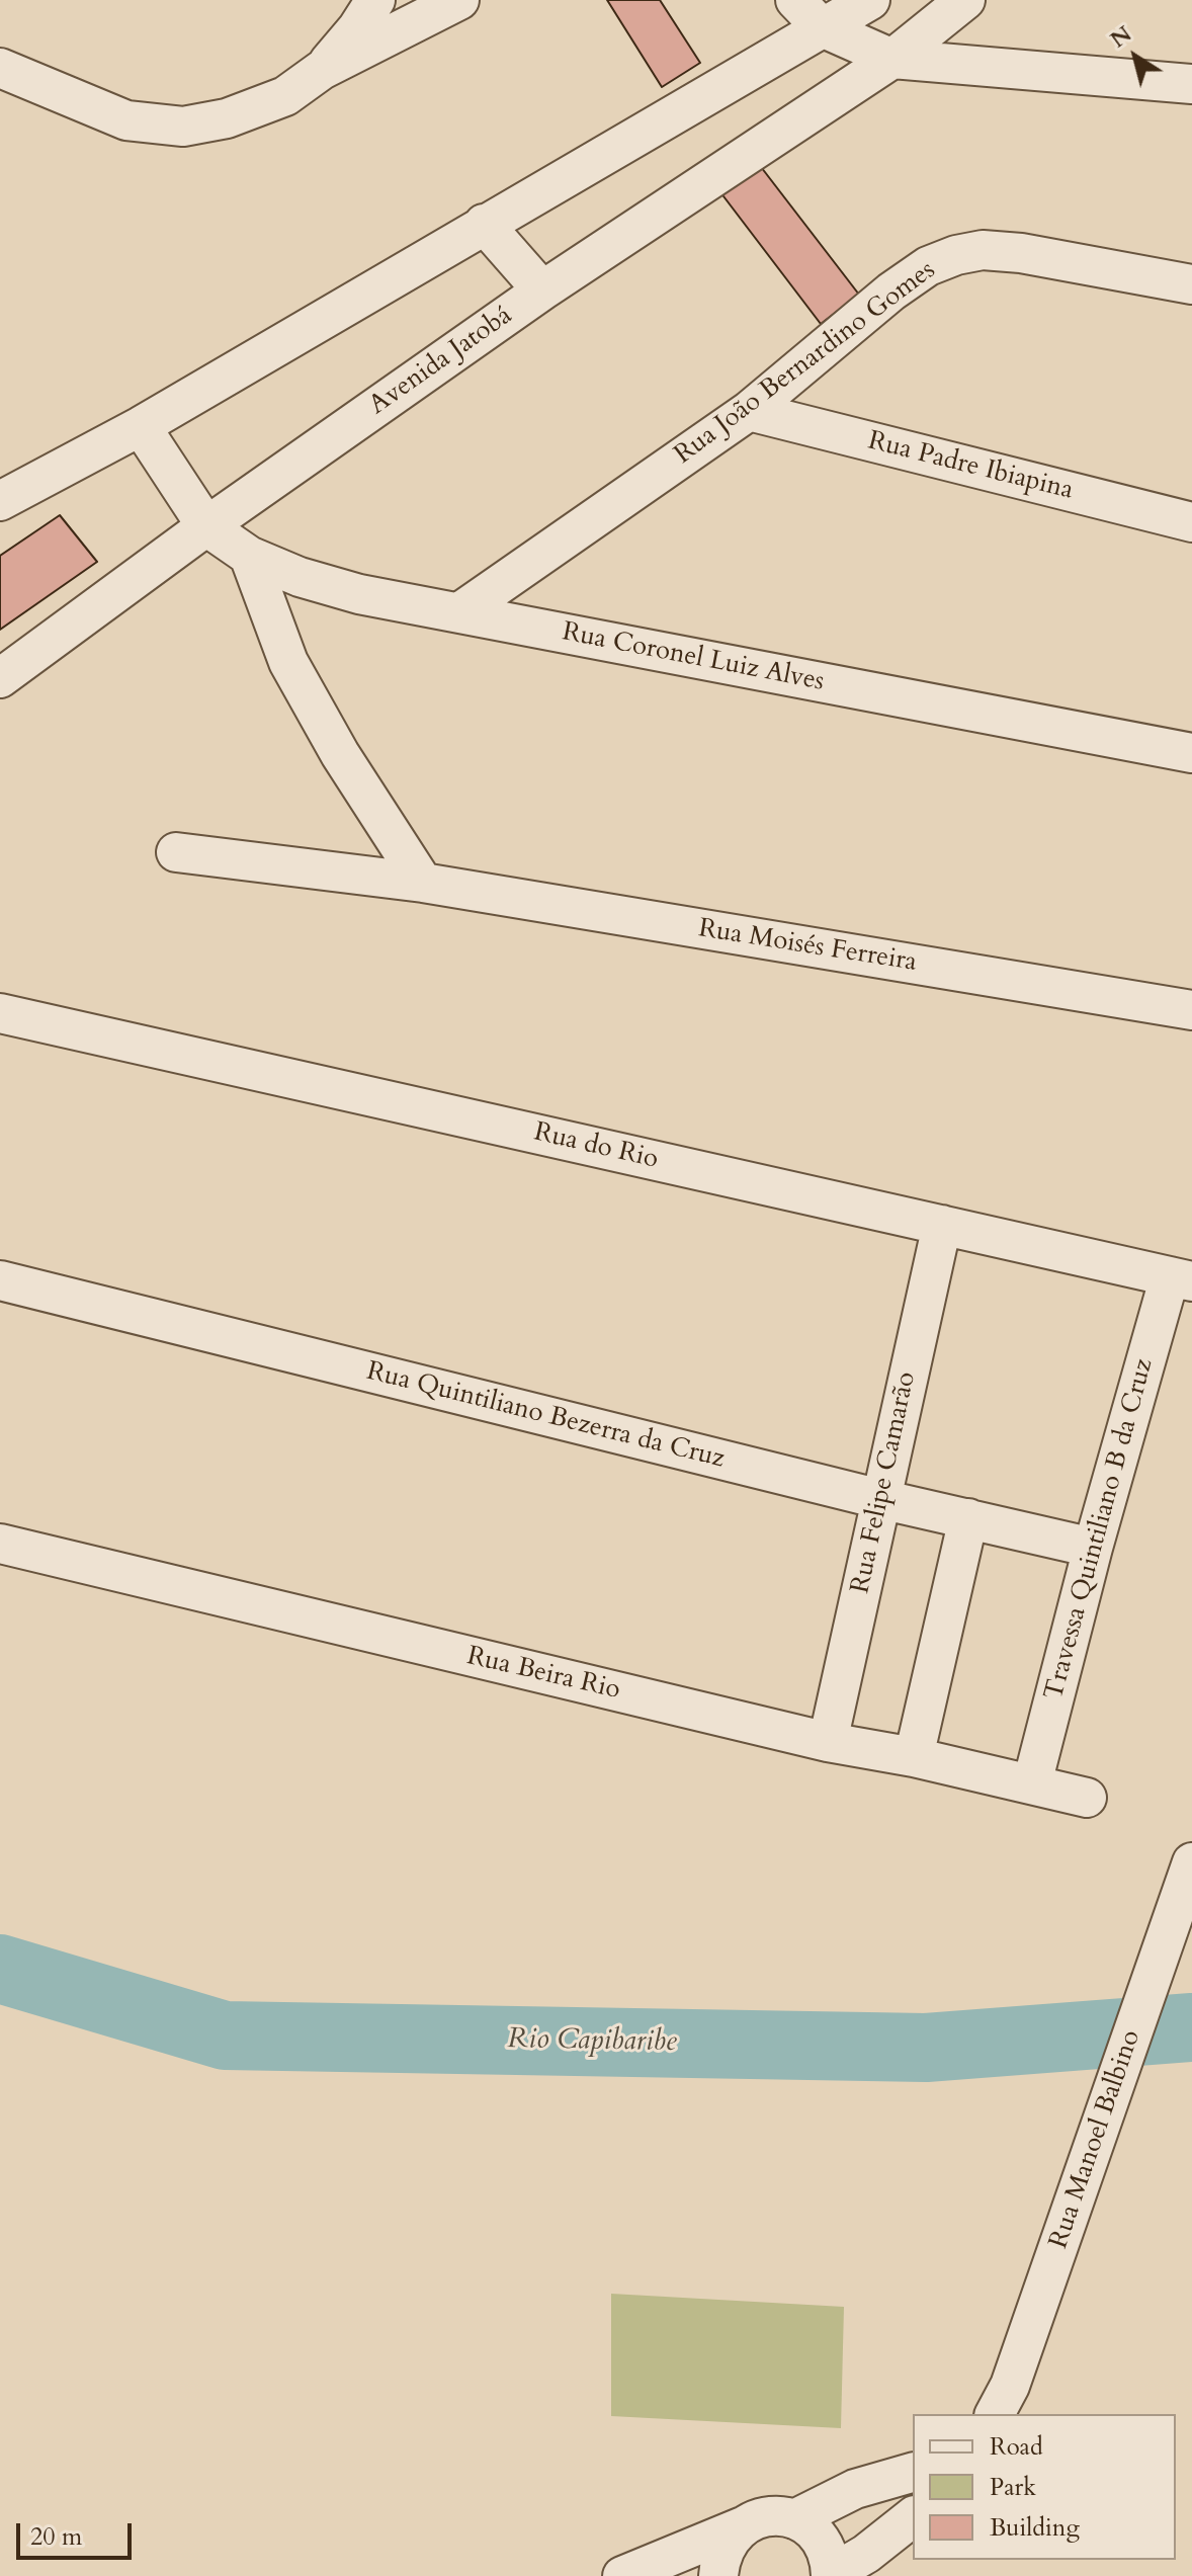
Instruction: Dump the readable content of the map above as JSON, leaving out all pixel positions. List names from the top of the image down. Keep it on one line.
{"streets":{"street":["Avenida Jatobá","Rua João Bernardino Gomes","Rua Padre Ibiapina","Rua Coronel Luiz Alves","Rua Moisés Ferreira","Rua do Rio","Rua Quintiliano Bezerra da Cruz","Rua Felipe Camarão","Travessa Quintiliano B da Cruz","Rua Beira Rio","Rua Manoel Balbino"]},"crossings":[["Avenida Jatobá","Rua Coronel Luiz Alves"],["Rua João Bernardino Gomes","Rua Padre Ibiapina"],["Rua João Bernardino Gomes","Rua Coronel Luiz Alves"],["Rua do Rio","Rua Felipe Camarão"],["Rua do Rio","Travessa Quintiliano B da Cruz"],["Rua Quintiliano Bezerra da Cruz","Rua Felipe Camarão"],["Rua Quintiliano Bezerra da Cruz","Travessa Quintiliano B da Cruz"],["Rua Felipe Camarão","Rua Beira Rio"],["Travessa Quintiliano B da Cruz","Rua Beira Rio"]],"water":["Rio Capibaribe"],"legend":["Road","Park","Building"],"scale_bar":"20 m","north":"top left"}
